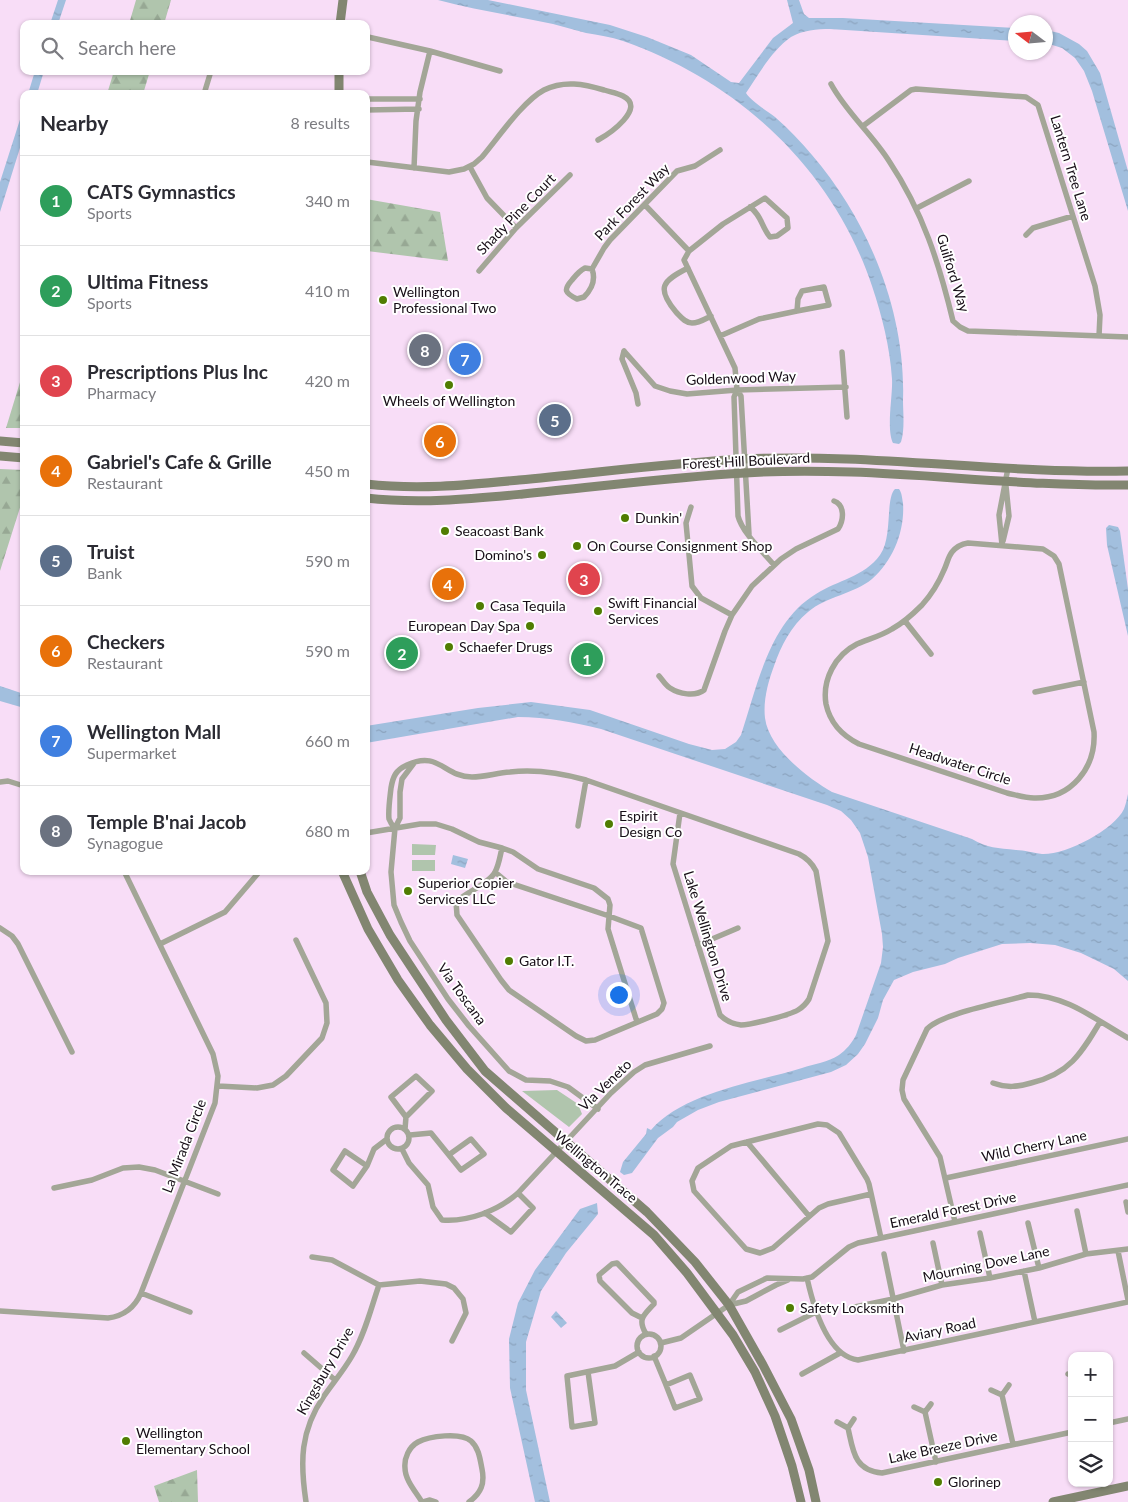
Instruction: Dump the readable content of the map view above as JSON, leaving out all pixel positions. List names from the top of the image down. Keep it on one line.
{"streets":{"street":["Lantern Tree Lane","Park Forest Way","Shady Pine Court","Guilford Way","Goldenwood Way","Forest Hill Boulevard","Headwater Circle","Lake Wellington Drive","Via Toscana","Via Veneto","La Mirada Circle","Wild Cherry Lane","Wellington Trace","Emerald Forest Drive","Mourning Dove Lane","Aviary Road","Kingsbury Drive","Lake Breeze Drive"]},"crossings":[["Lantern Tree Lane","Guilford Way"],["Via Toscana","Via Veneto"],["Via Veneto","Wellington Trace"],["Wellington Trace","Emerald Forest Drive"]],"places":["Wellington Professional Two","Wheels of Wellington","Dunkin'","Seacoast Bank","On Course Consignment Shop","Domino's","Casa Tequila","Swift Financial Services","European Day Spa","Schaefer Drugs","Espirit Design Co","Superior Copier Services LLC","Gator I.T.","Safety Locksmith","Wellington Elementary School","Glorinep"],"north":"left","page":{"search":"Search here","heading":["Nearby","8 results"],"list":[{"mark":"1","name":"CATS Gymnastics","note":"Sports","value":"340 m"},{"mark":"2","name":"Ultima Fitness","note":"Sports","value":"410 m"},{"mark":"3","name":"Prescriptions Plus Inc","note":"Pharmacy","value":"420 m"},{"mark":"4","name":"Gabriel's Cafe & Grille","note":"Restaurant","value":"450 m"},{"mark":"5","name":"Truist","note":"Bank","value":"590 m"},{"mark":"6","name":"Checkers","note":"Restaurant","value":"590 m"},{"mark":"7","name":"Wellington Mall","note":"Supermarket","value":"660 m"},{"mark":"8","name":"Temple B'nai Jacob","note":"Synagogue","value":"680 m"}],"pins":["8","7","5","6","3","4","2","1"],"map_buttons":["+","−"]}}
